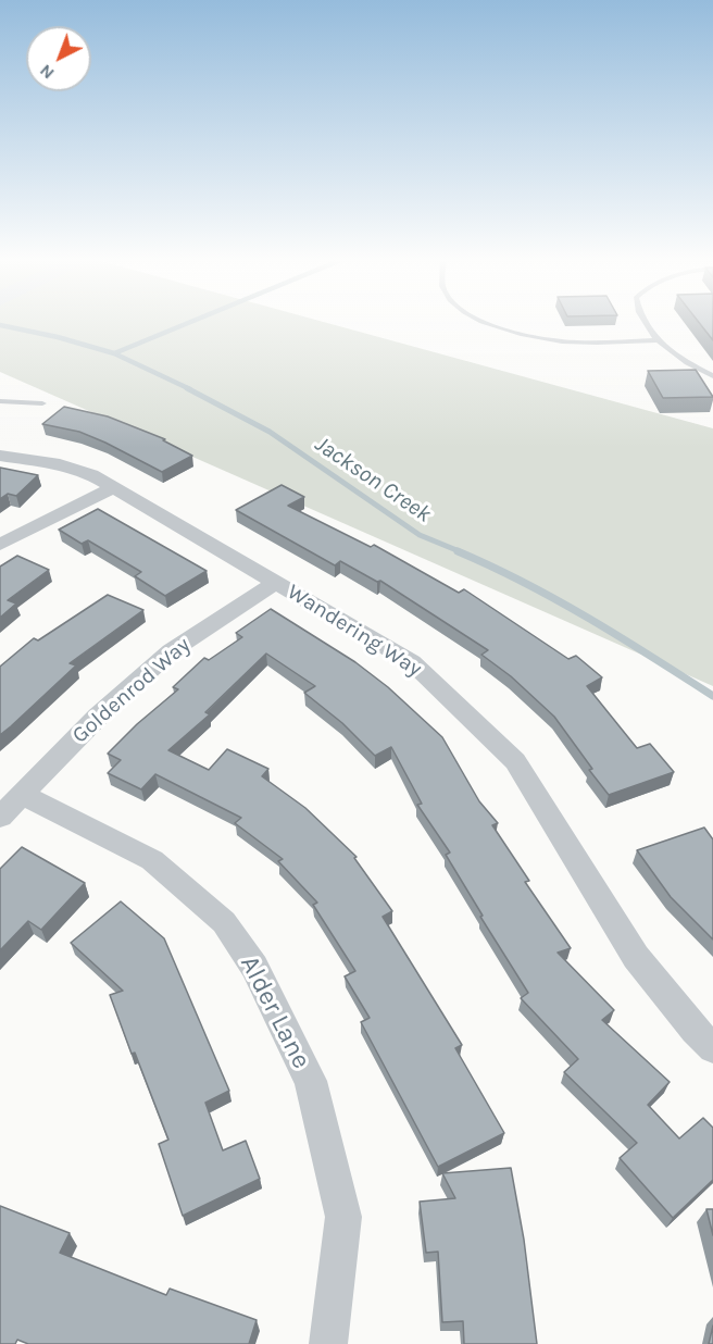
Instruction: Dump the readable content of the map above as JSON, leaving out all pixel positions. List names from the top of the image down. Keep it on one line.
{"streets":{"street":["Wandering Way","Goldenrod Way","Alder Lane"]},"crossings":[["Wandering Way","Goldenrod Way"],["Goldenrod Way","Alder Lane"]],"water":["Jackson Creek"],"north":"bottom left"}
